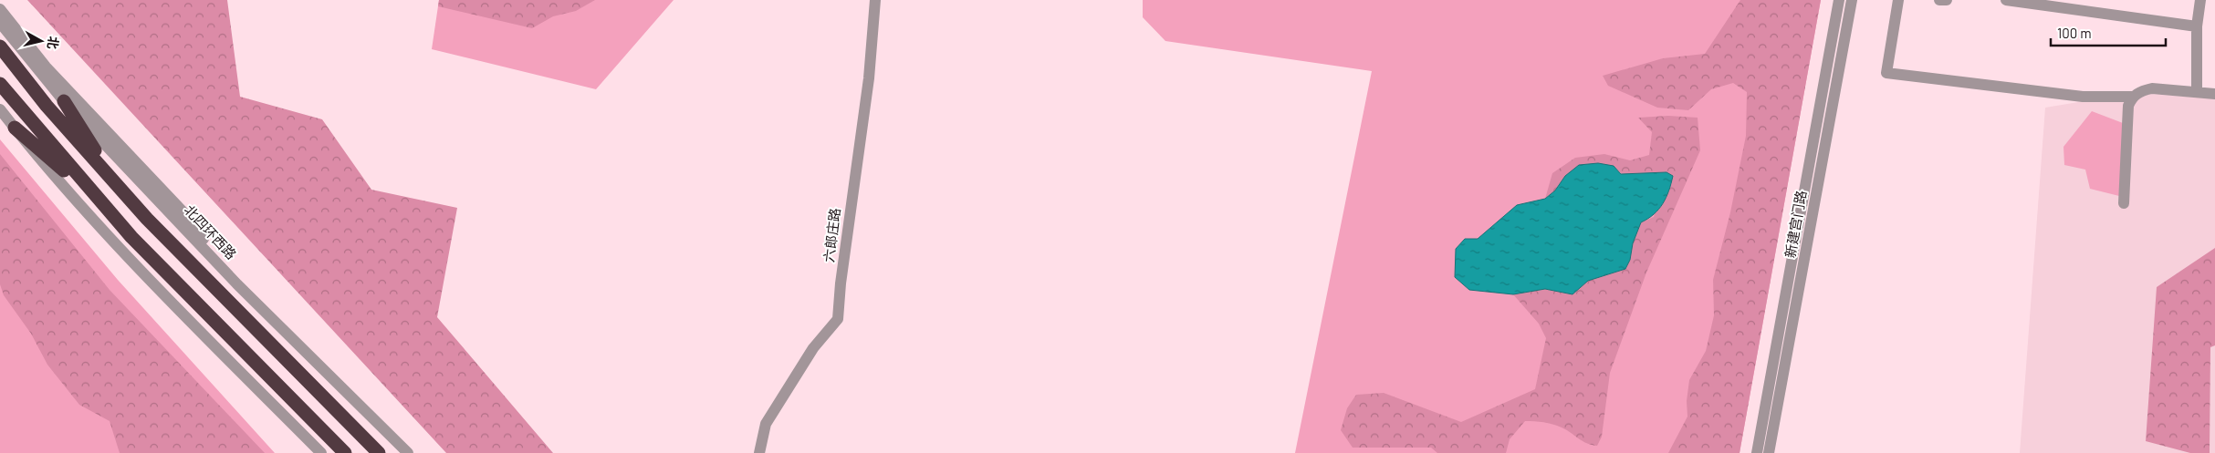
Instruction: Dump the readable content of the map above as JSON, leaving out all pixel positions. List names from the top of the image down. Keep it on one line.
{"streets":{"street":["新建宫门路","北四环西路","六郎庄路"]},"scale_bar":"100 m","north":"right"}
